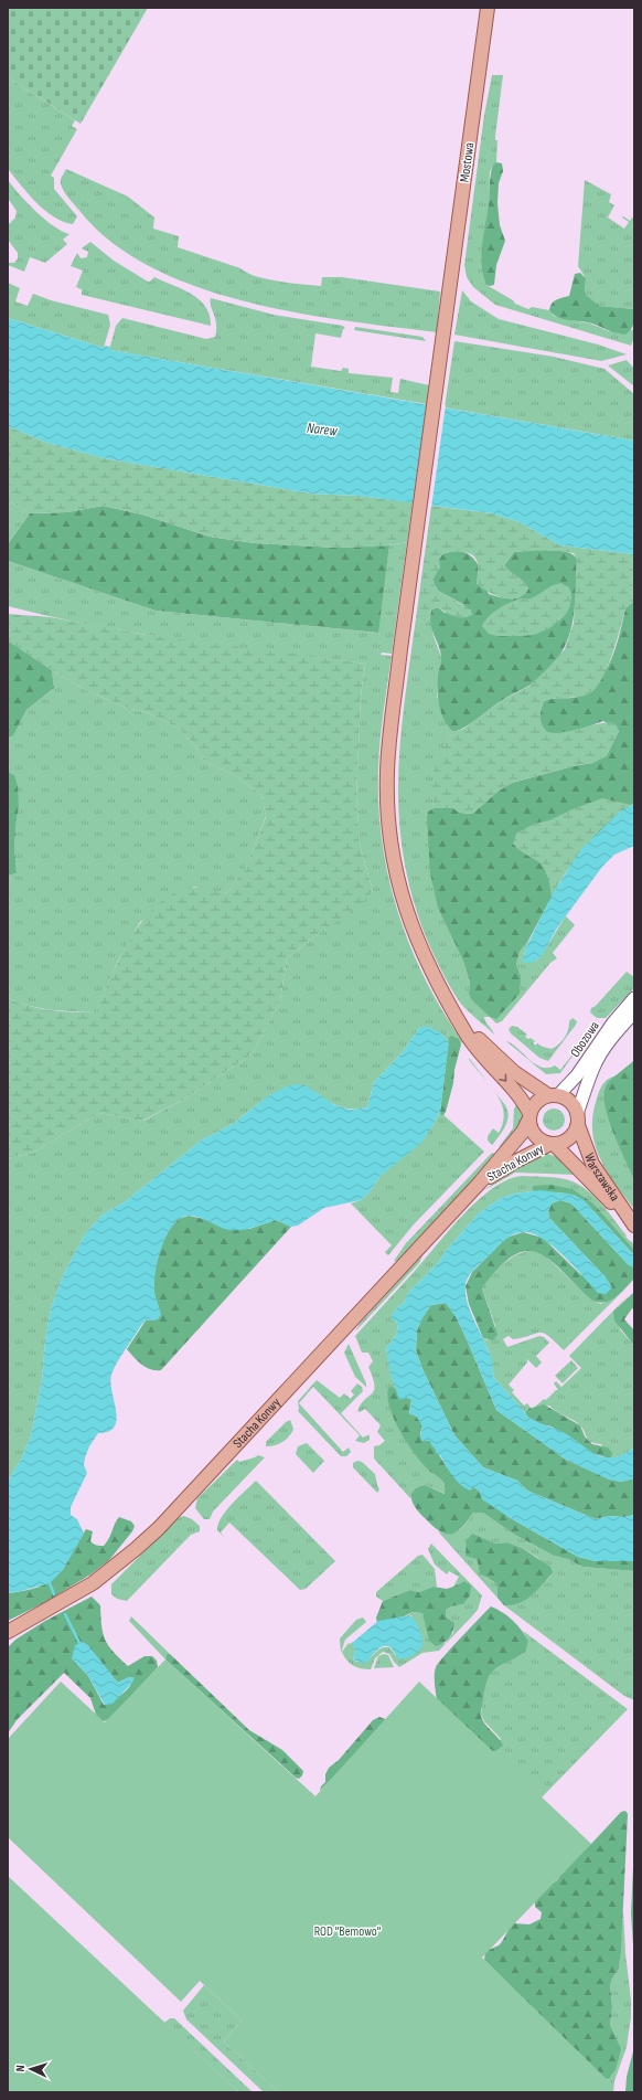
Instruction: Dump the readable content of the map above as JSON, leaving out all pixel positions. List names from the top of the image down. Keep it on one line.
{"streets":{"main road":["Mostowa","Stacha Konwy","Warszawska"],"street":["Obozowa"]},"crossings":[["Obozowa","Stacha Konwy"],["Obozowa","Warszawska"],["Stacha Konwy","Warszawska"]],"water":["Narew"],"parks":["ROD \"Bemowo\""],"north":"left"}
